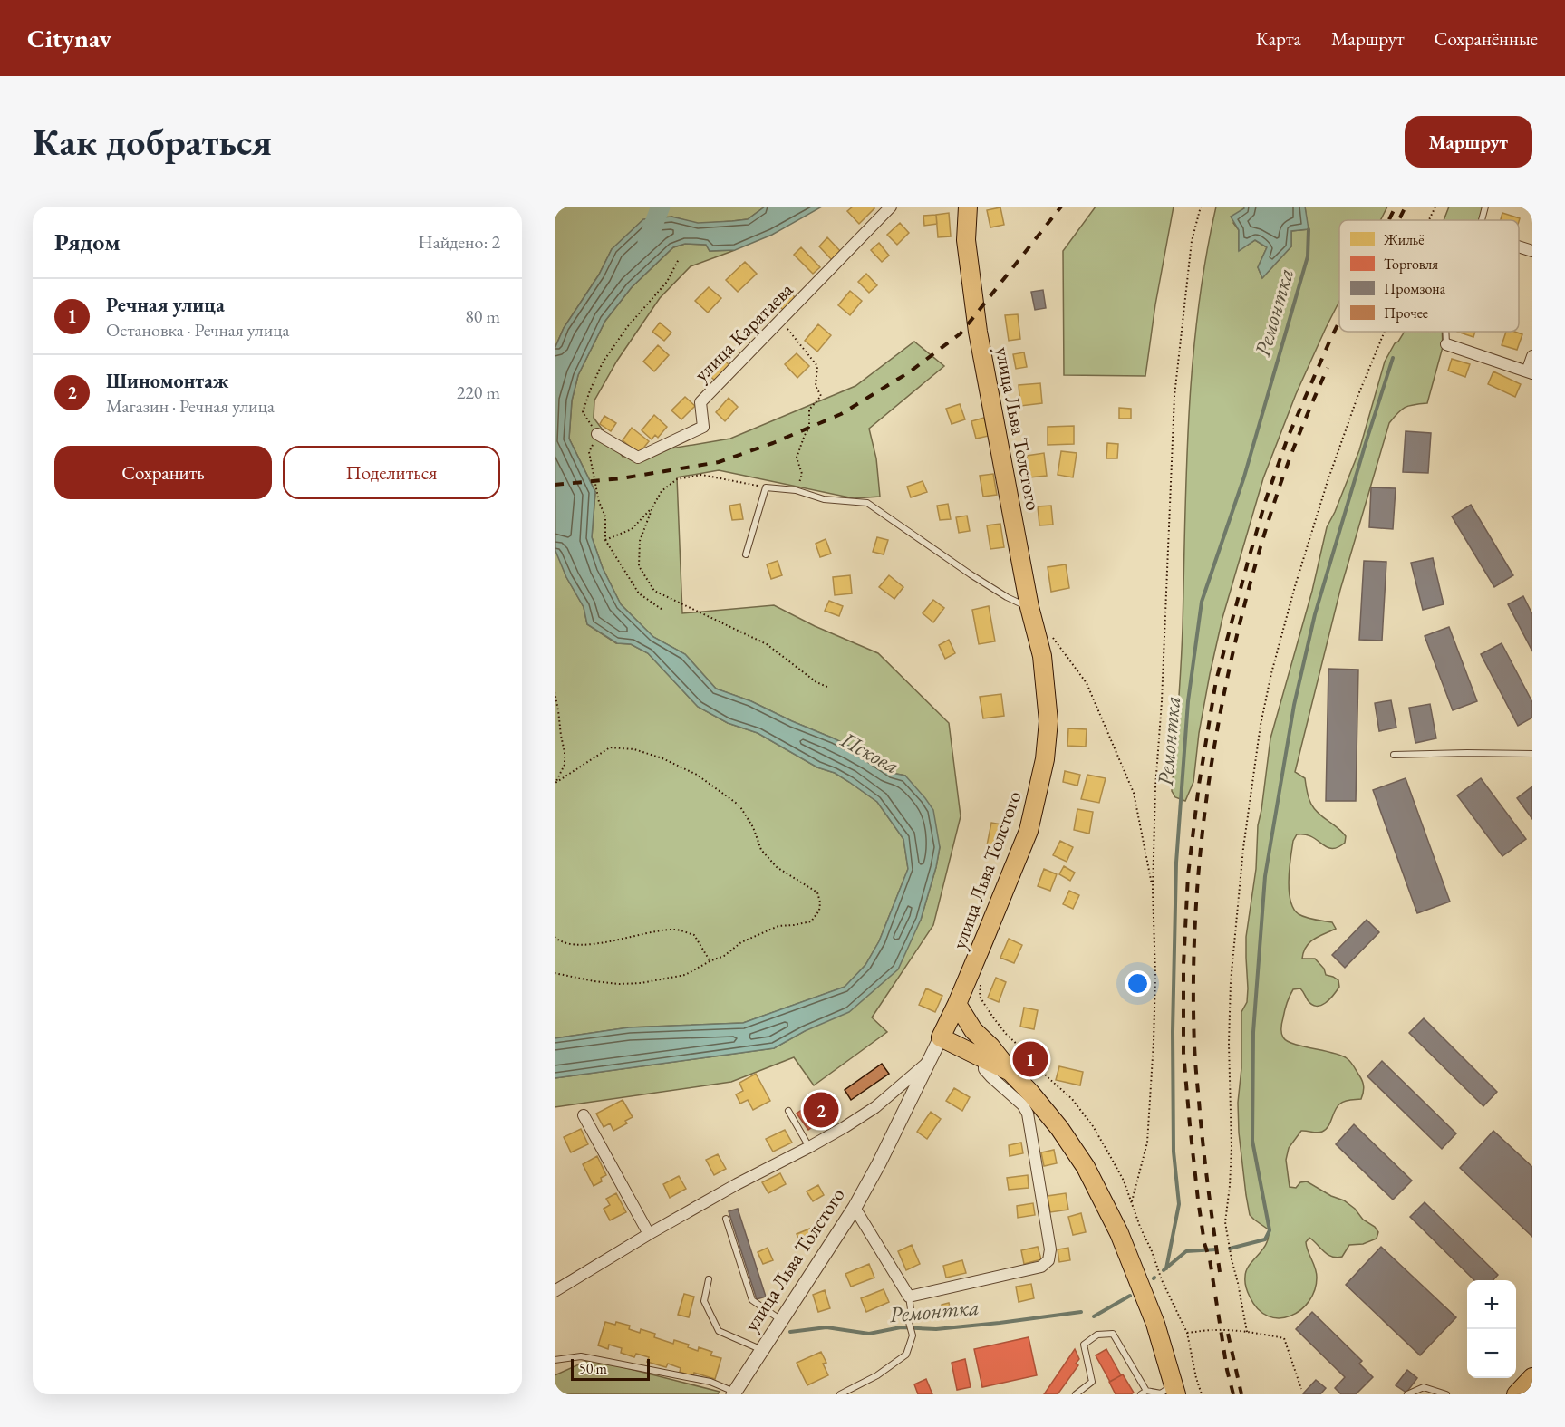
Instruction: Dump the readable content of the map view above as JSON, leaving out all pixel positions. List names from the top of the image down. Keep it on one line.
{"streets":{"main road":["улица Льва Толстого"],"street":["улица Каратаева"]},"water":["Ремонтка","Пскова"],"legend":["Жильё","Торговля","Промзона","Прочее"],"scale_bar":"50 m","page":{"header":"Citynav","nav":["Карта","Маршрут","Сохранённые"],"buttons":["Маршрут",["Сохранить","Поделиться"]],"title":"Как добраться","heading":["Рядом","Найдено: 2"],"list":[{"mark":"1","name":"Речная улица","note":"Остановка · Речная улица","value":"80 m"},{"mark":"2","name":"Шиномонтаж","note":"Магазин · Речная улица","value":"220 m"}],"pins":["1","2"],"map_buttons":["+","−"],"scale":"50 m"}}
